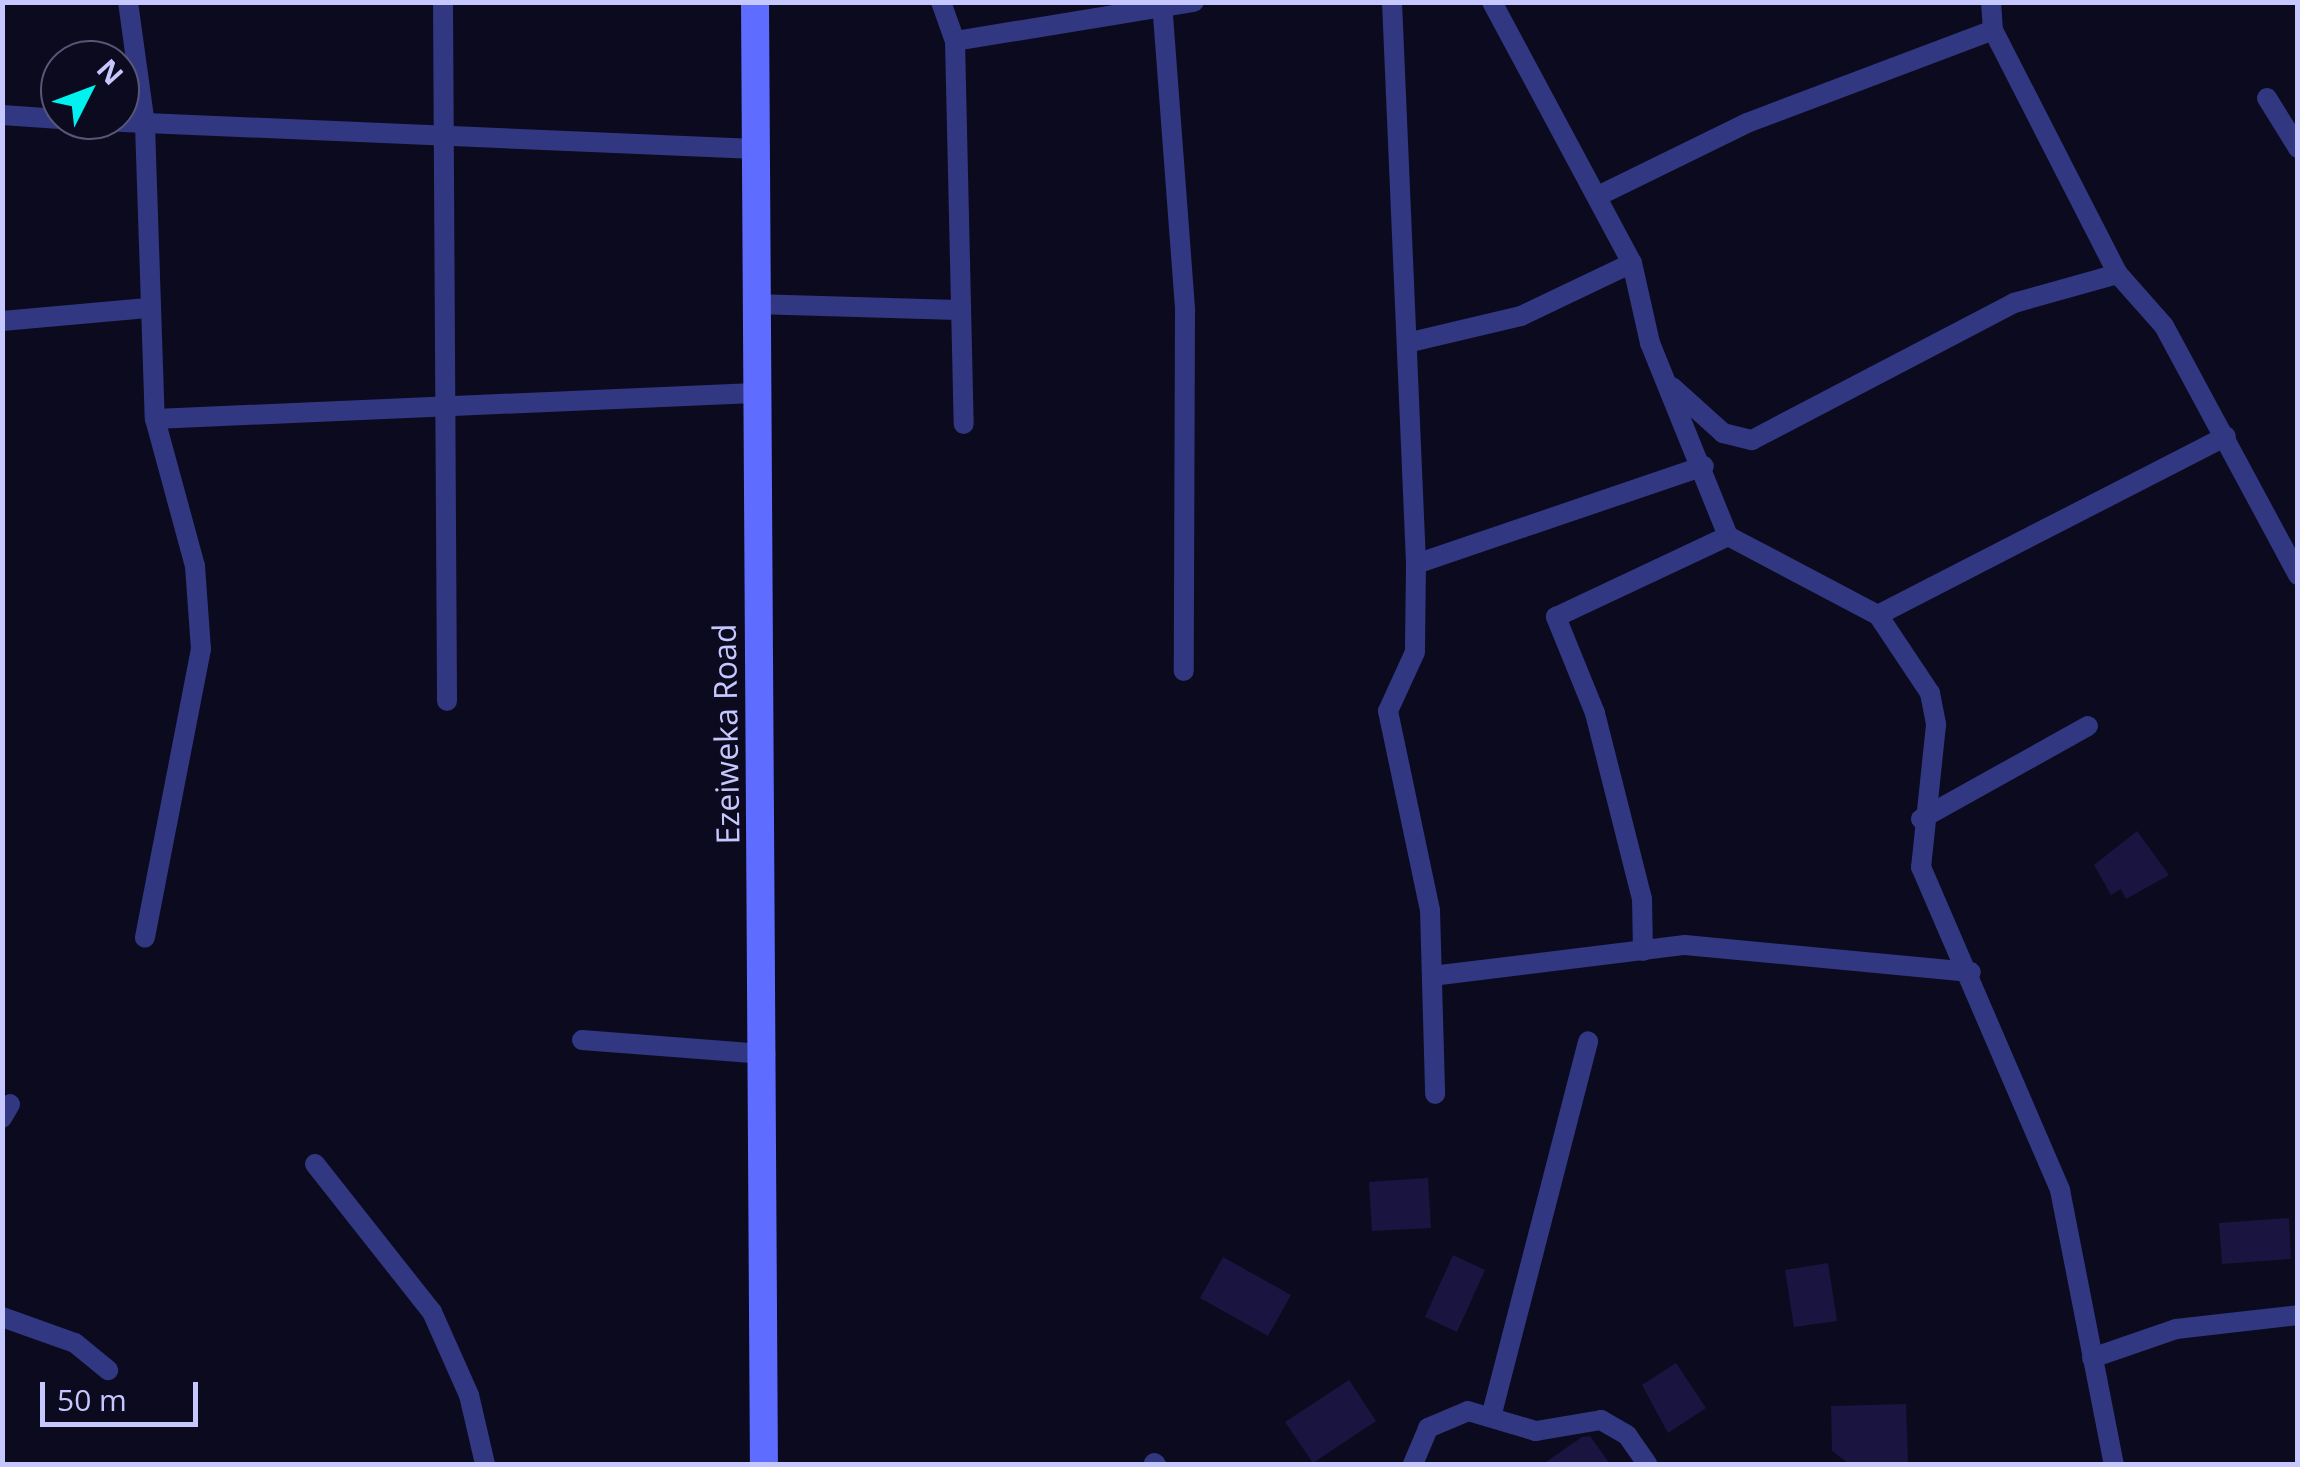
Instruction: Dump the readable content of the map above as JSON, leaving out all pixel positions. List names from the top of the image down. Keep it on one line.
{"streets":{"main road":["Ezeiweka Road"]},"scale_bar":"50 m","north":"top right"}
